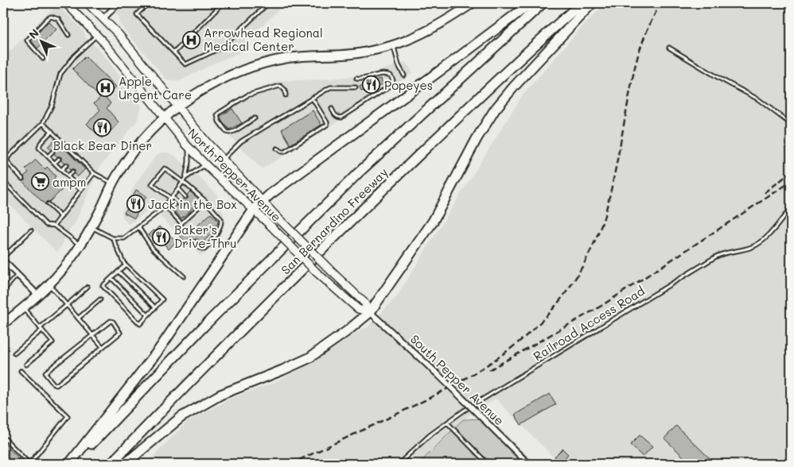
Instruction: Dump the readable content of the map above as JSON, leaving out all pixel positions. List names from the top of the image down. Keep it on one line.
{"streets":{"highway":["San Bernardino Freeway"],"main road":["North Pepper Avenue","South Pepper Avenue"],"lane":["Railroad Access Road"]},"crossings":[["North Pepper Avenue","South Pepper Avenue"]],"places":{"hospital":["Arrowhead Regional Medical Center","Apple Urgent Care"],"restaurant":["Popeyes","Black Bear Diner","Jack in the Box","Baker's Drive-Thru"],"supermarket":["ampm"]},"north":"top left"}
